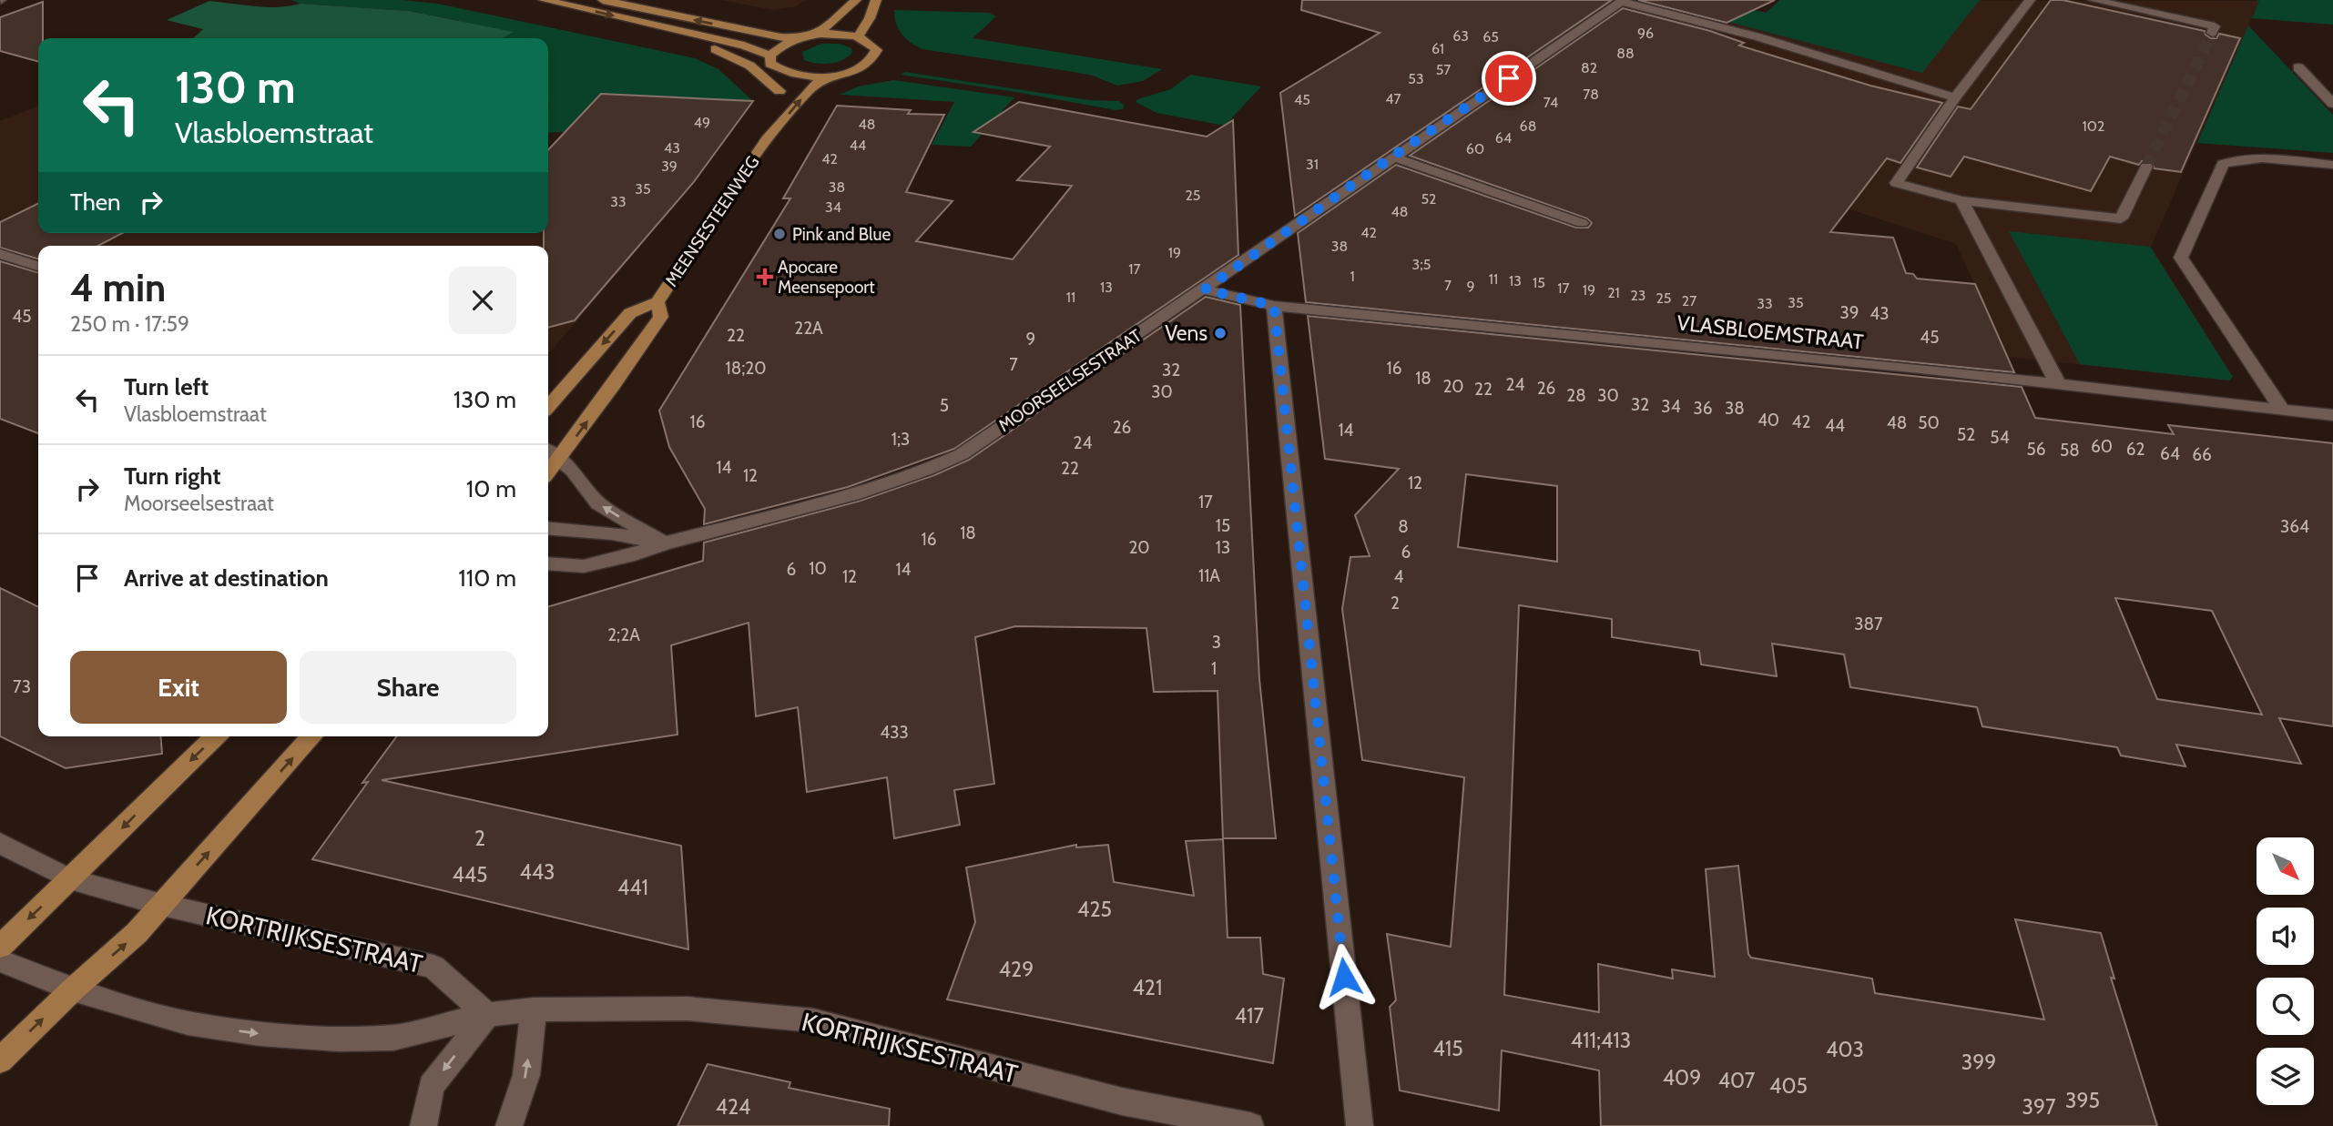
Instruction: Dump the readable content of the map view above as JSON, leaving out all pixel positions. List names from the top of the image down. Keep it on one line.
{"streets":{"main road":["MEENSESTEENWEG"],"street":["VLASBLOEMSTRAAT","MOORSEELSESTRAAT","KORTRIJKSESTRAAT"]},"crossings":[["VLASBLOEMSTRAAT","MOORSEELSESTRAAT"]],"places":{"other":["Pink and Blue","Vens"],"health":["Apocare Meensepoort"]},"house_numbers":["96","63","65","61","88","82","57","53","78","47","45","74","49","48","68","102","64","44","43","60","42","31","39","38","35","25","52","33","34","48","42","38","19","3;5","17","1","11","13","15","7","9","13","17","19","21","23","11","25","27","35","33","39","43","45","22A","22","45","9","7","18;20","16","32","18","24","20","26","22","30","28","30","32","5","34","36","38","40","16","42","48","50","44","26","14","52","54","1;3","24","60","56","62","58","64","66","14","22","12","12","17","15","8","364","18","16","20","13","6","10","6","14","11A","12","4","2","387","2;2A","3","1","73","433","2","443","445","441","425","429","421","417","411;413","415","403","399","409","407","405","395","424","397"],"north":"bottom right","page":{"turn":["130 m","Vlasbloemstraat"],"then":"Then","heading":["4 min","250 m · 17:59"],"list":[{"name":"Turn left","note":"Vlasbloemstraat","value":"130 m"},{"name":"Turn right","note":"Moorseelsestraat","value":"10 m"},{"name":"Arrive at destination","value":"110 m"}],"buttons":["Exit","Share"]}}
